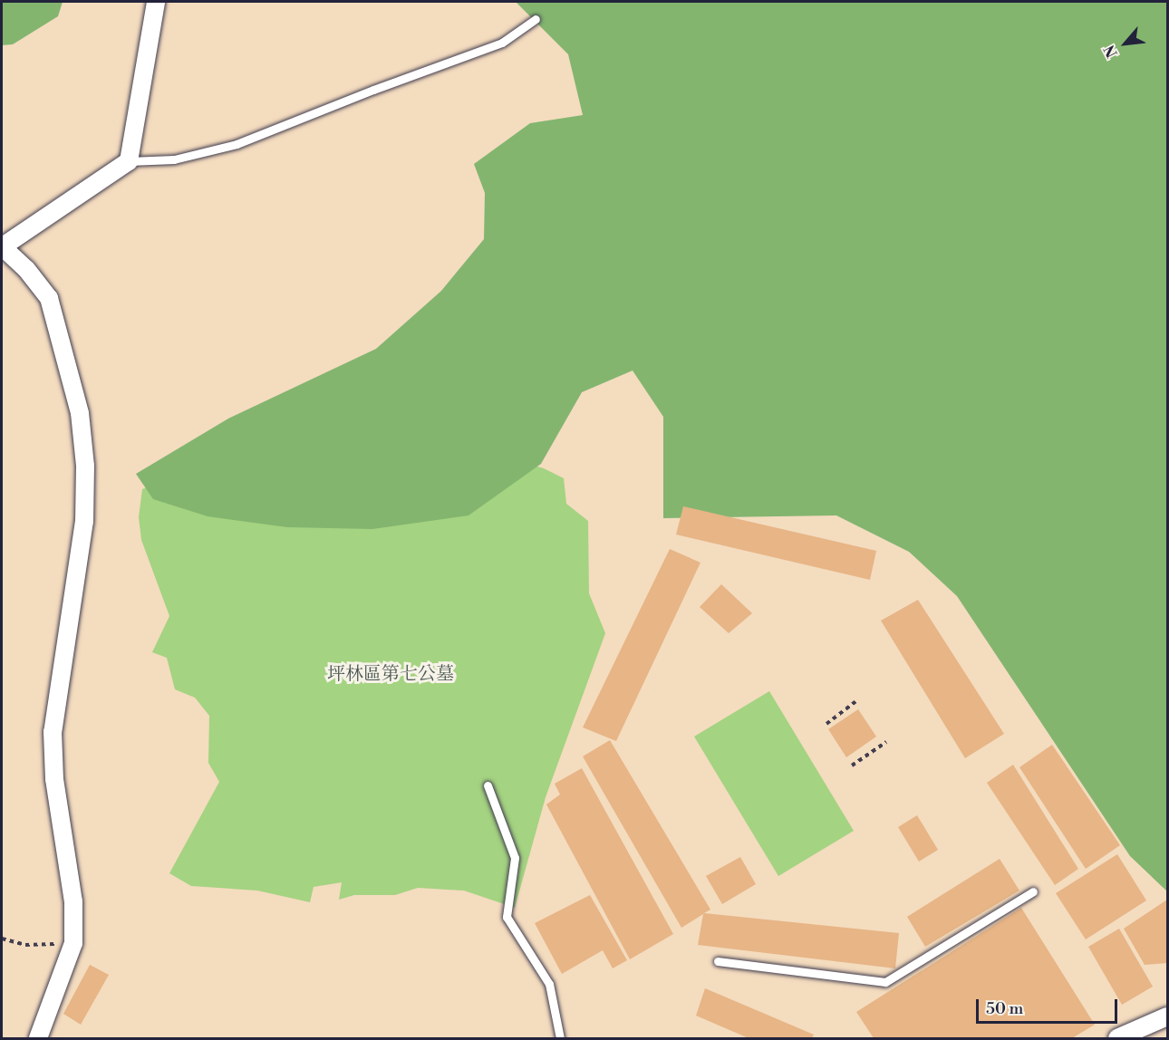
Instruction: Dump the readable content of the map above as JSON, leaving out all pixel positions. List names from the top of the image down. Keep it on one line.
{"parks":["坪林區第七公墓"],"scale_bar":"50 m","north":"bottom left"}
